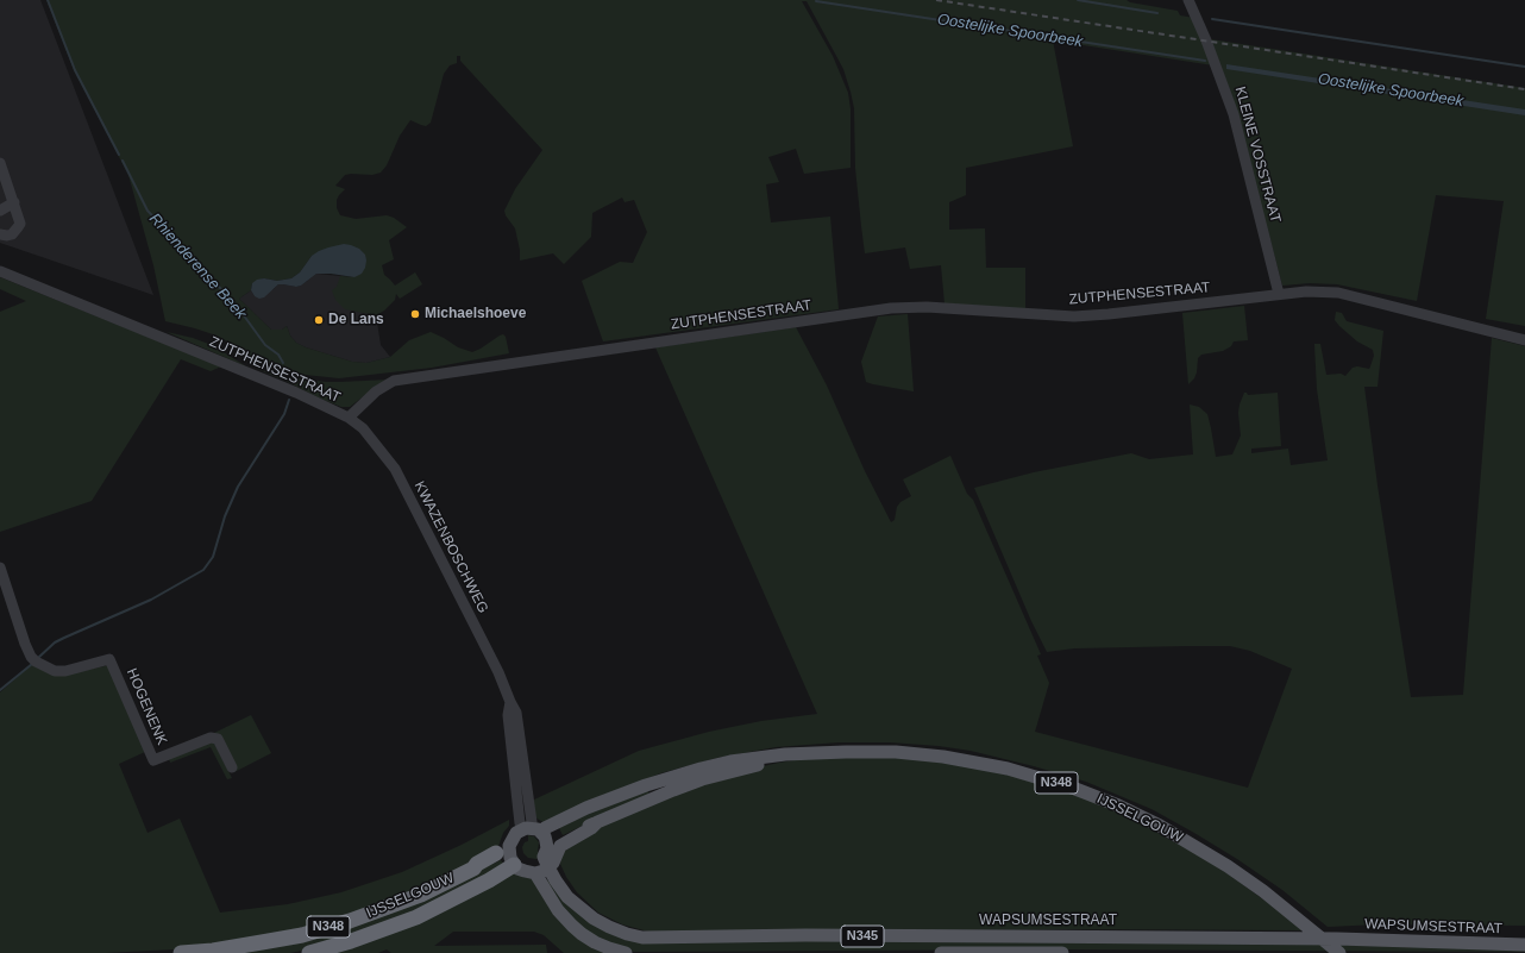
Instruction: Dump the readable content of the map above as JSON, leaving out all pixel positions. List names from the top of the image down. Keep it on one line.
{"streets":{"highway":["N348","IJSSELGOUW"],"main road":["WAPSUMSESTRAAT","N345"],"street":["KLEINE VOSSTRAAT","ZUTPHENSESTRAAT","KWAZENBOSCHWEG","HOGENENK"]},"crossings":[["KLEINE VOSSTRAAT","ZUTPHENSESTRAAT"],["ZUTPHENSESTRAAT","KWAZENBOSCHWEG"],["KWAZENBOSCHWEG","IJSSELGOUW"],["IJSSELGOUW","WAPSUMSESTRAAT"]],"water":["Oostelijke Spoorbeek","Rhienderense Beek"],"places":["Michaelshoeve","De Lans"]}
